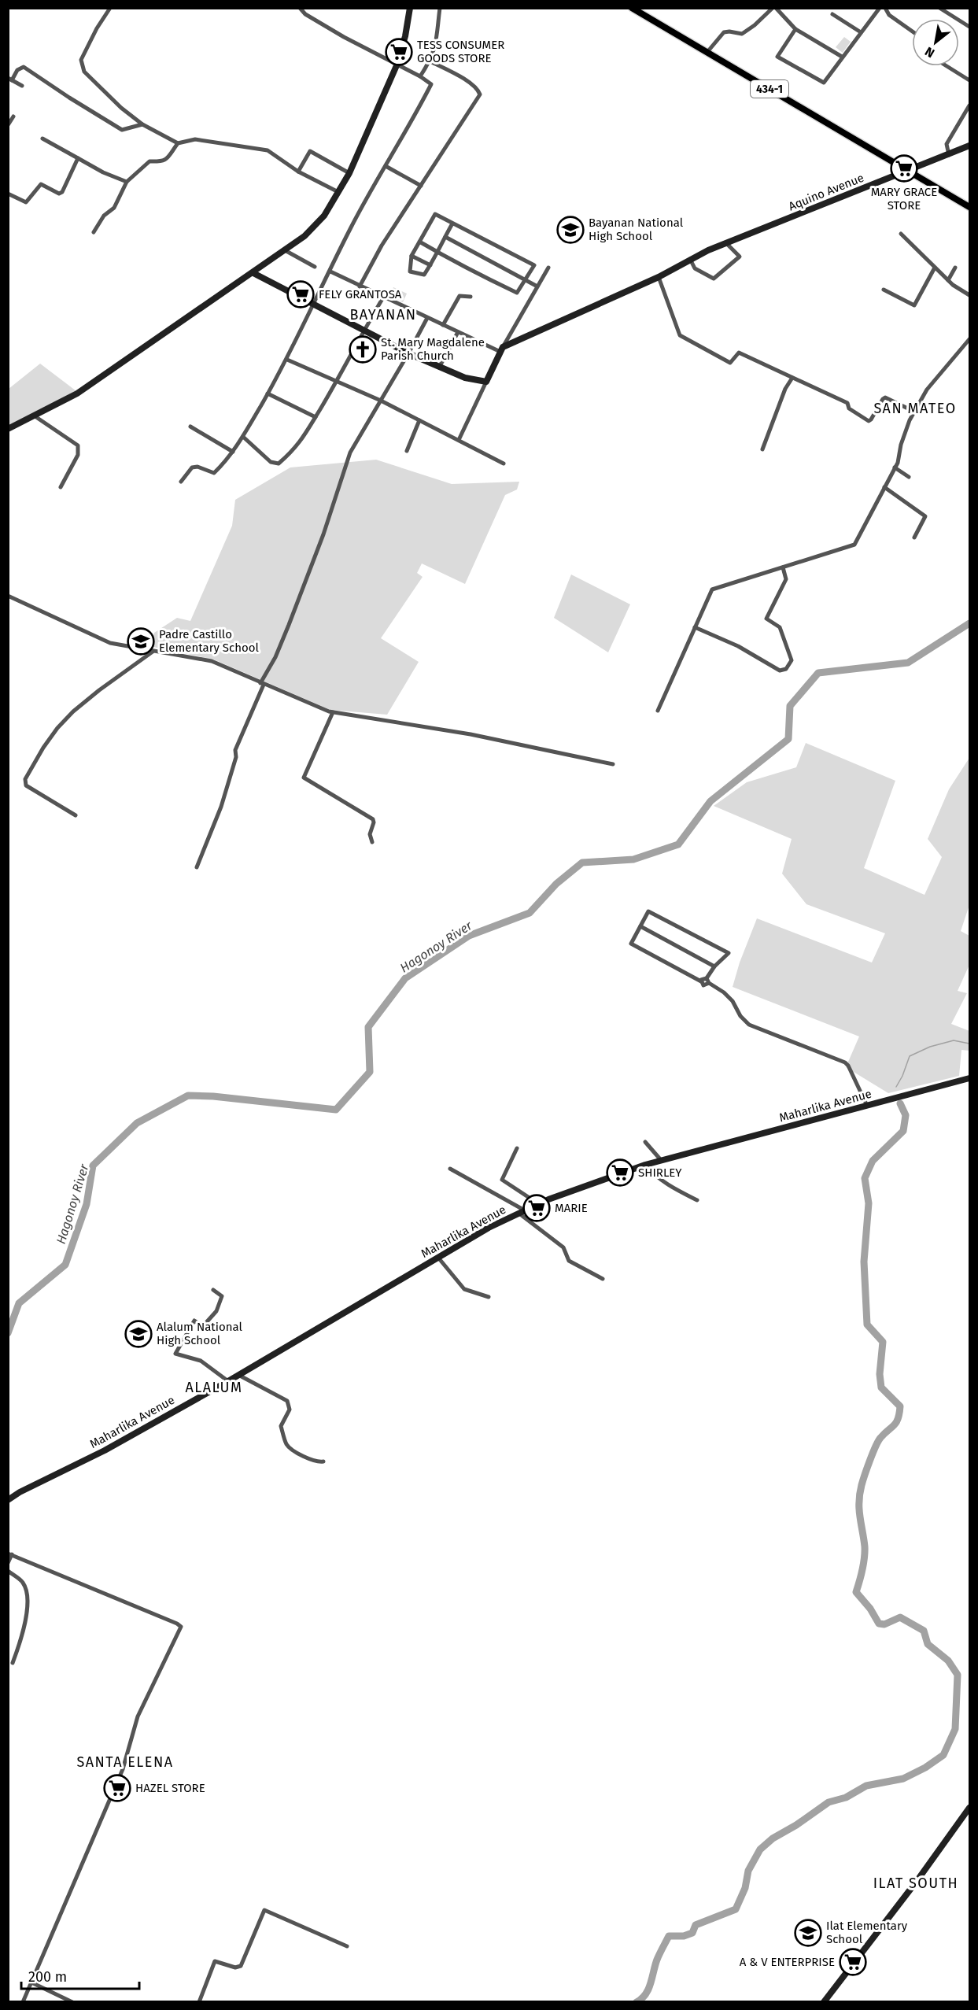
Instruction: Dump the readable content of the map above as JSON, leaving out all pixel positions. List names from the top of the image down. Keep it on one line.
{"streets":{"main road":["434-1","Aquino Avenue","Maharlika Avenue"]},"crossings":[["434-1","Aquino Avenue"]],"districts":["BAYANAN","SAN MATEO","ALALUM","SANTA ELENA","ILAT SOUTH"],"water":["Hagonoy River"],"places":{"supermarket":["TESS CONSUMER GOODS STORE","MARY GRACE STORE","FELY GRANTOSA","SHIRLEY","MARIE","HAZEL STORE","A & V ENTERPRISE"],"school or university":["Bayanan National High School","Padre Castillo Elementary School","Alalum National High School","Ilat Elementary School"],"church":["St. Mary Magdalene Parish Church"]},"scale_bar":"200 m","north":"bottom left"}
